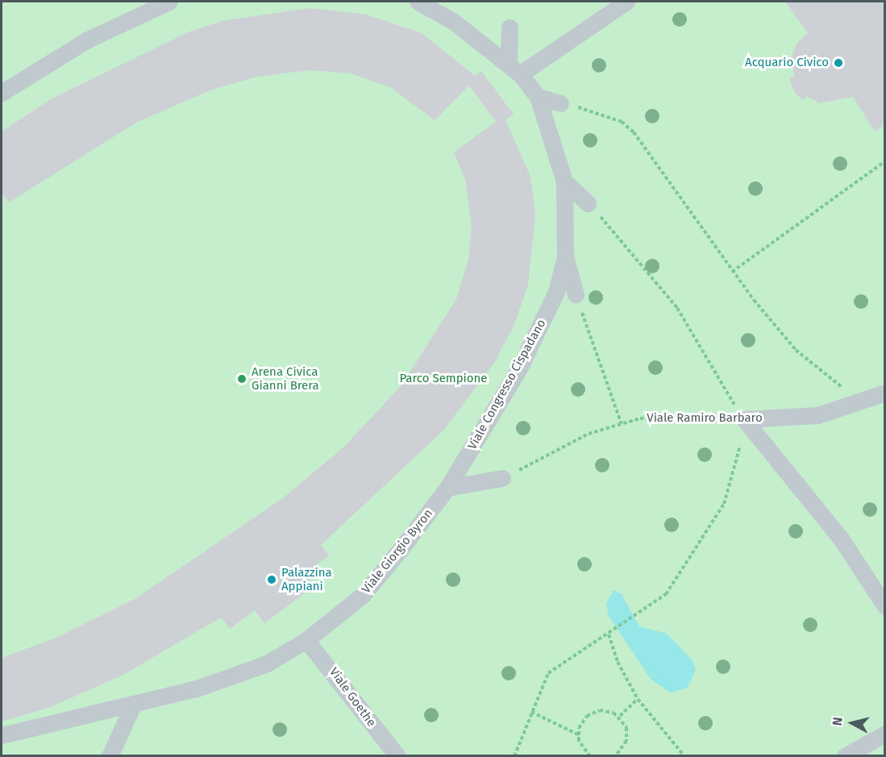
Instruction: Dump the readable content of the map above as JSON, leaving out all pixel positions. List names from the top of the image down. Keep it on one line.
{"streets":{"street":["Viale Congresso Cispadano","Viale Ramiro Barbaro","Viale Giorgio Byron","Viale Goethe"]},"crossings":[["Viale Congresso Cispadano","Viale Giorgio Byron"],["Viale Giorgio Byron","Viale Goethe"]],"parks":["Parco Sempione"],"places":["Acquario Civico","Arena Civica Gianni Brera","Palazzina Appiani"],"north":"left"}
